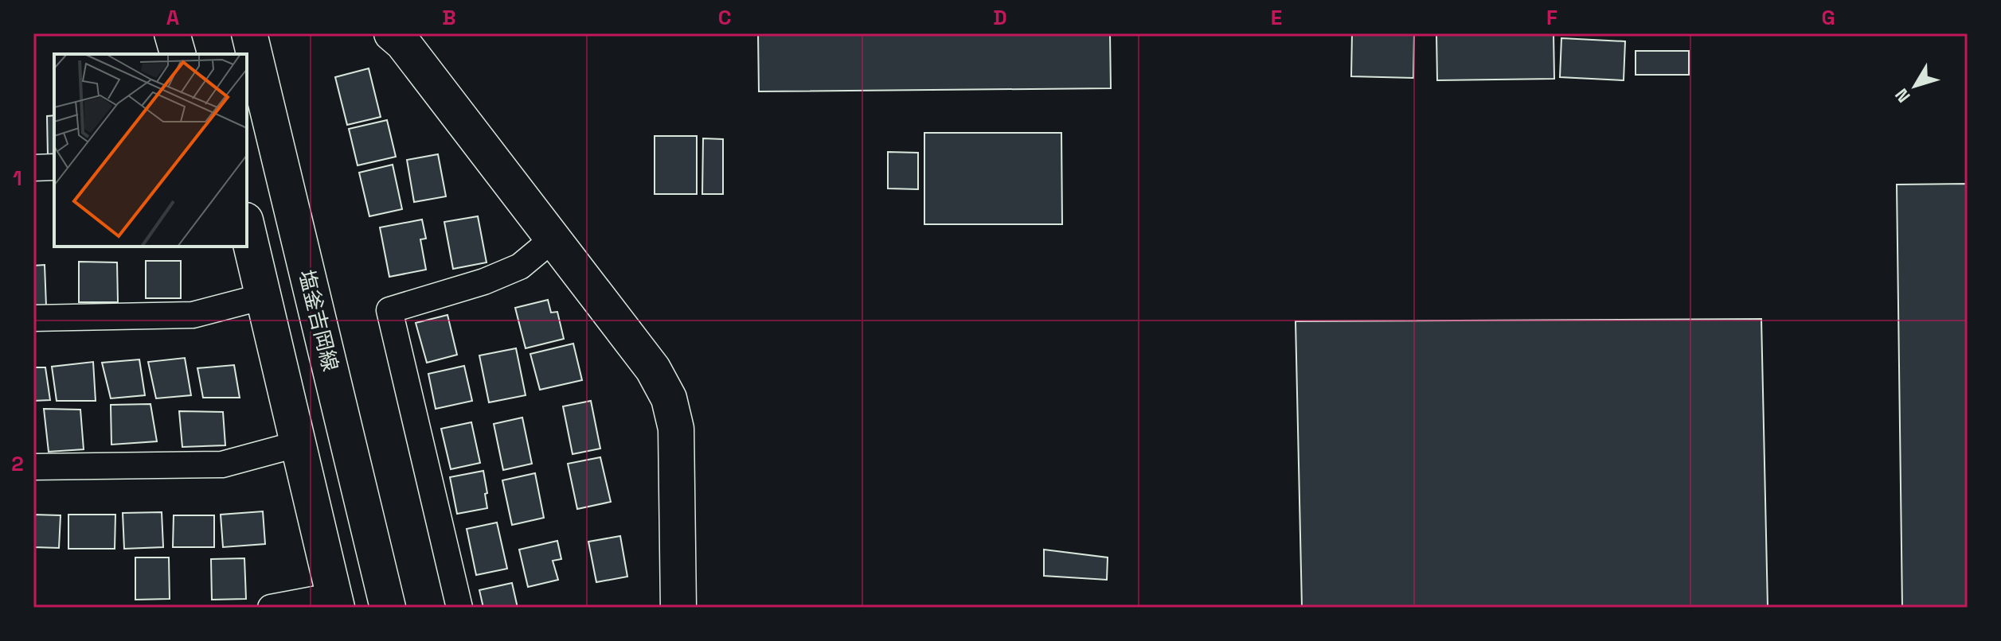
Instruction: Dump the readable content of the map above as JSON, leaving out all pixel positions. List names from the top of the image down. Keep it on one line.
{"streets":{"street":["塩釜吉岡線"]},"north":"bottom left","grid":{"columns":["A","B","C","D","E","F","G"],"rows":["1","2"]}}
